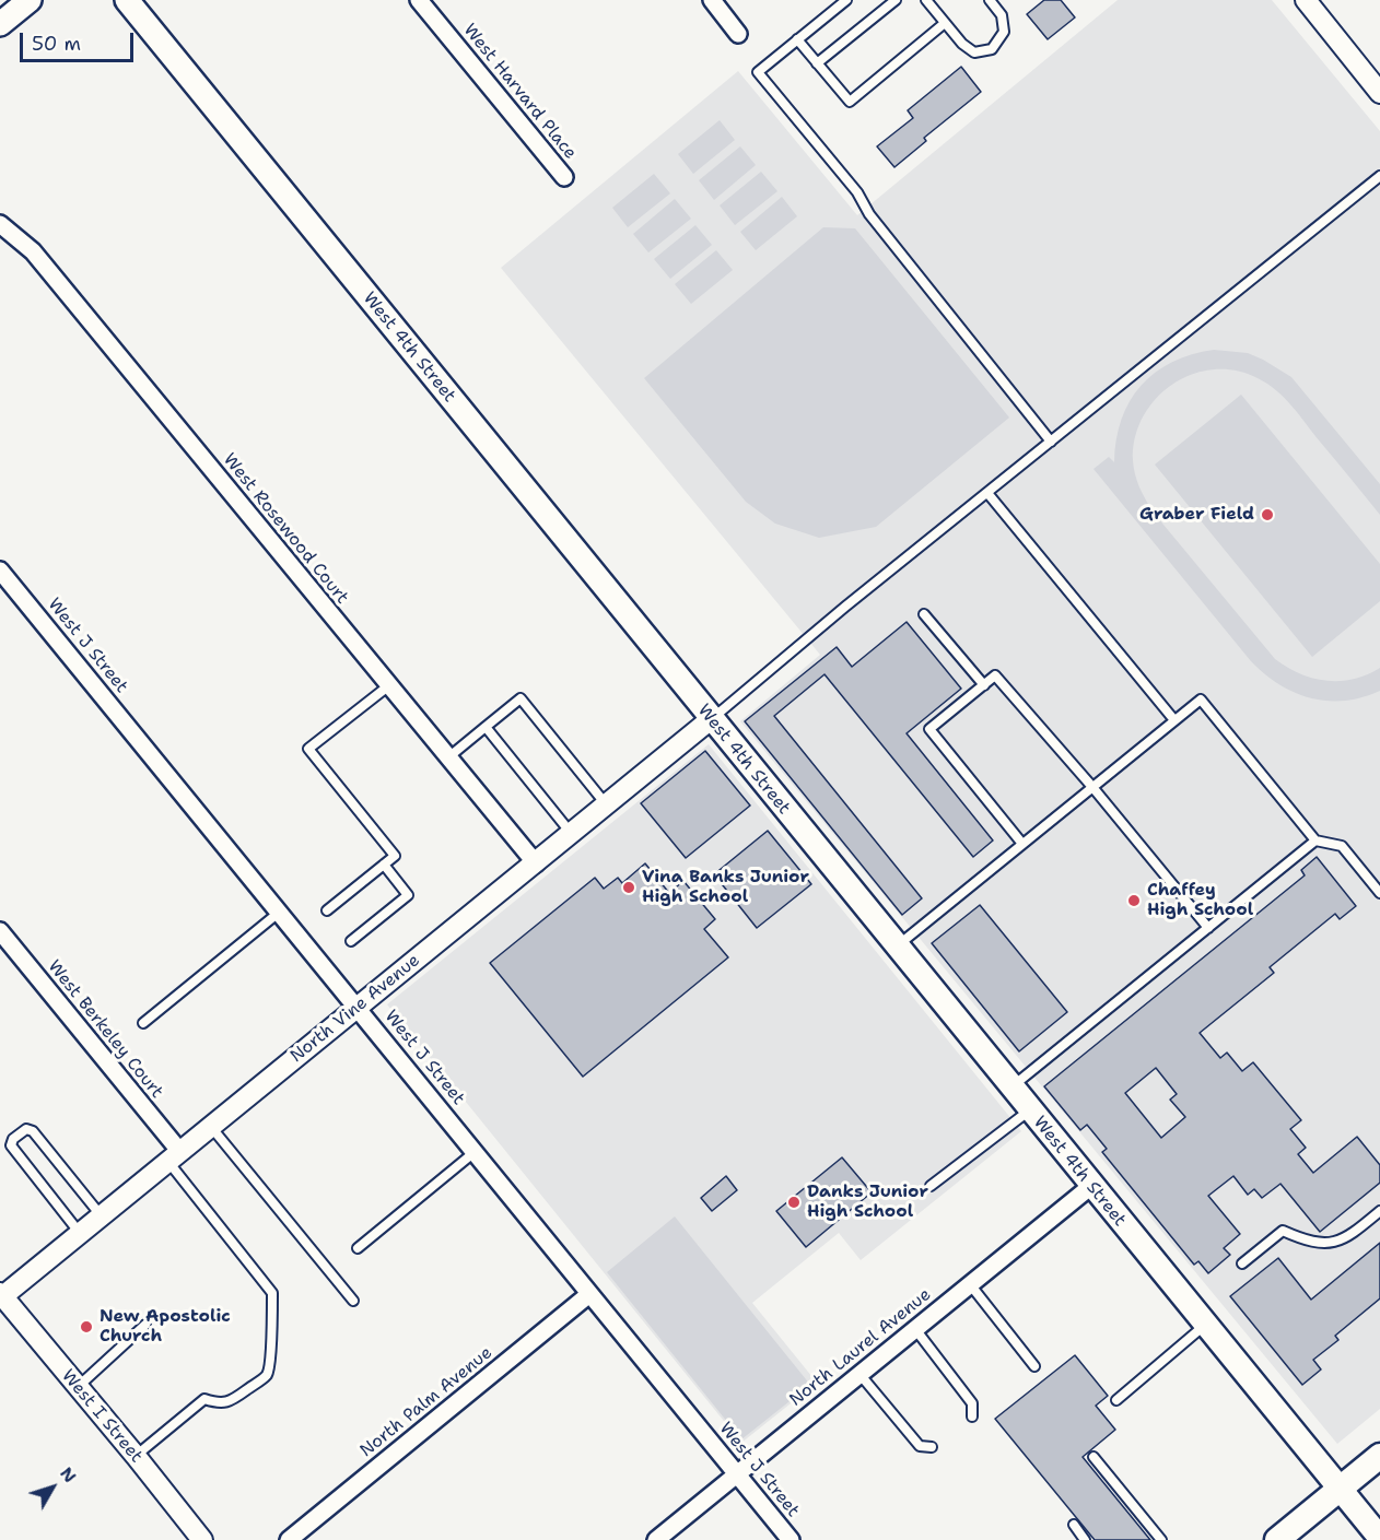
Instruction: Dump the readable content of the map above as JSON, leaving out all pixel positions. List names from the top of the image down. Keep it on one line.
{"streets":{"main road":["West 4th Street"],"street":["West Harvard Place","West Rosewood Court","West J Street","North Vine Avenue","West Berkeley Court","North Laurel Avenue","North Palm Avenue","West I Street"]},"crossings":[["West 4th Street","North Vine Avenue"],["West 4th Street","North Laurel Avenue"],["West Rosewood Court","North Vine Avenue"],["West J Street","North Vine Avenue"],["West J Street","North Laurel Avenue"],["West J Street","North Palm Avenue"],["North Vine Avenue","West Berkeley Court"],["North Vine Avenue","West I Street"]],"places":["Graber Field","Vina Banks Junior High School","Chaffey High School","Danks Junior High School","New Apostolic Church"],"scale_bar":"50 m","north":"top right"}
